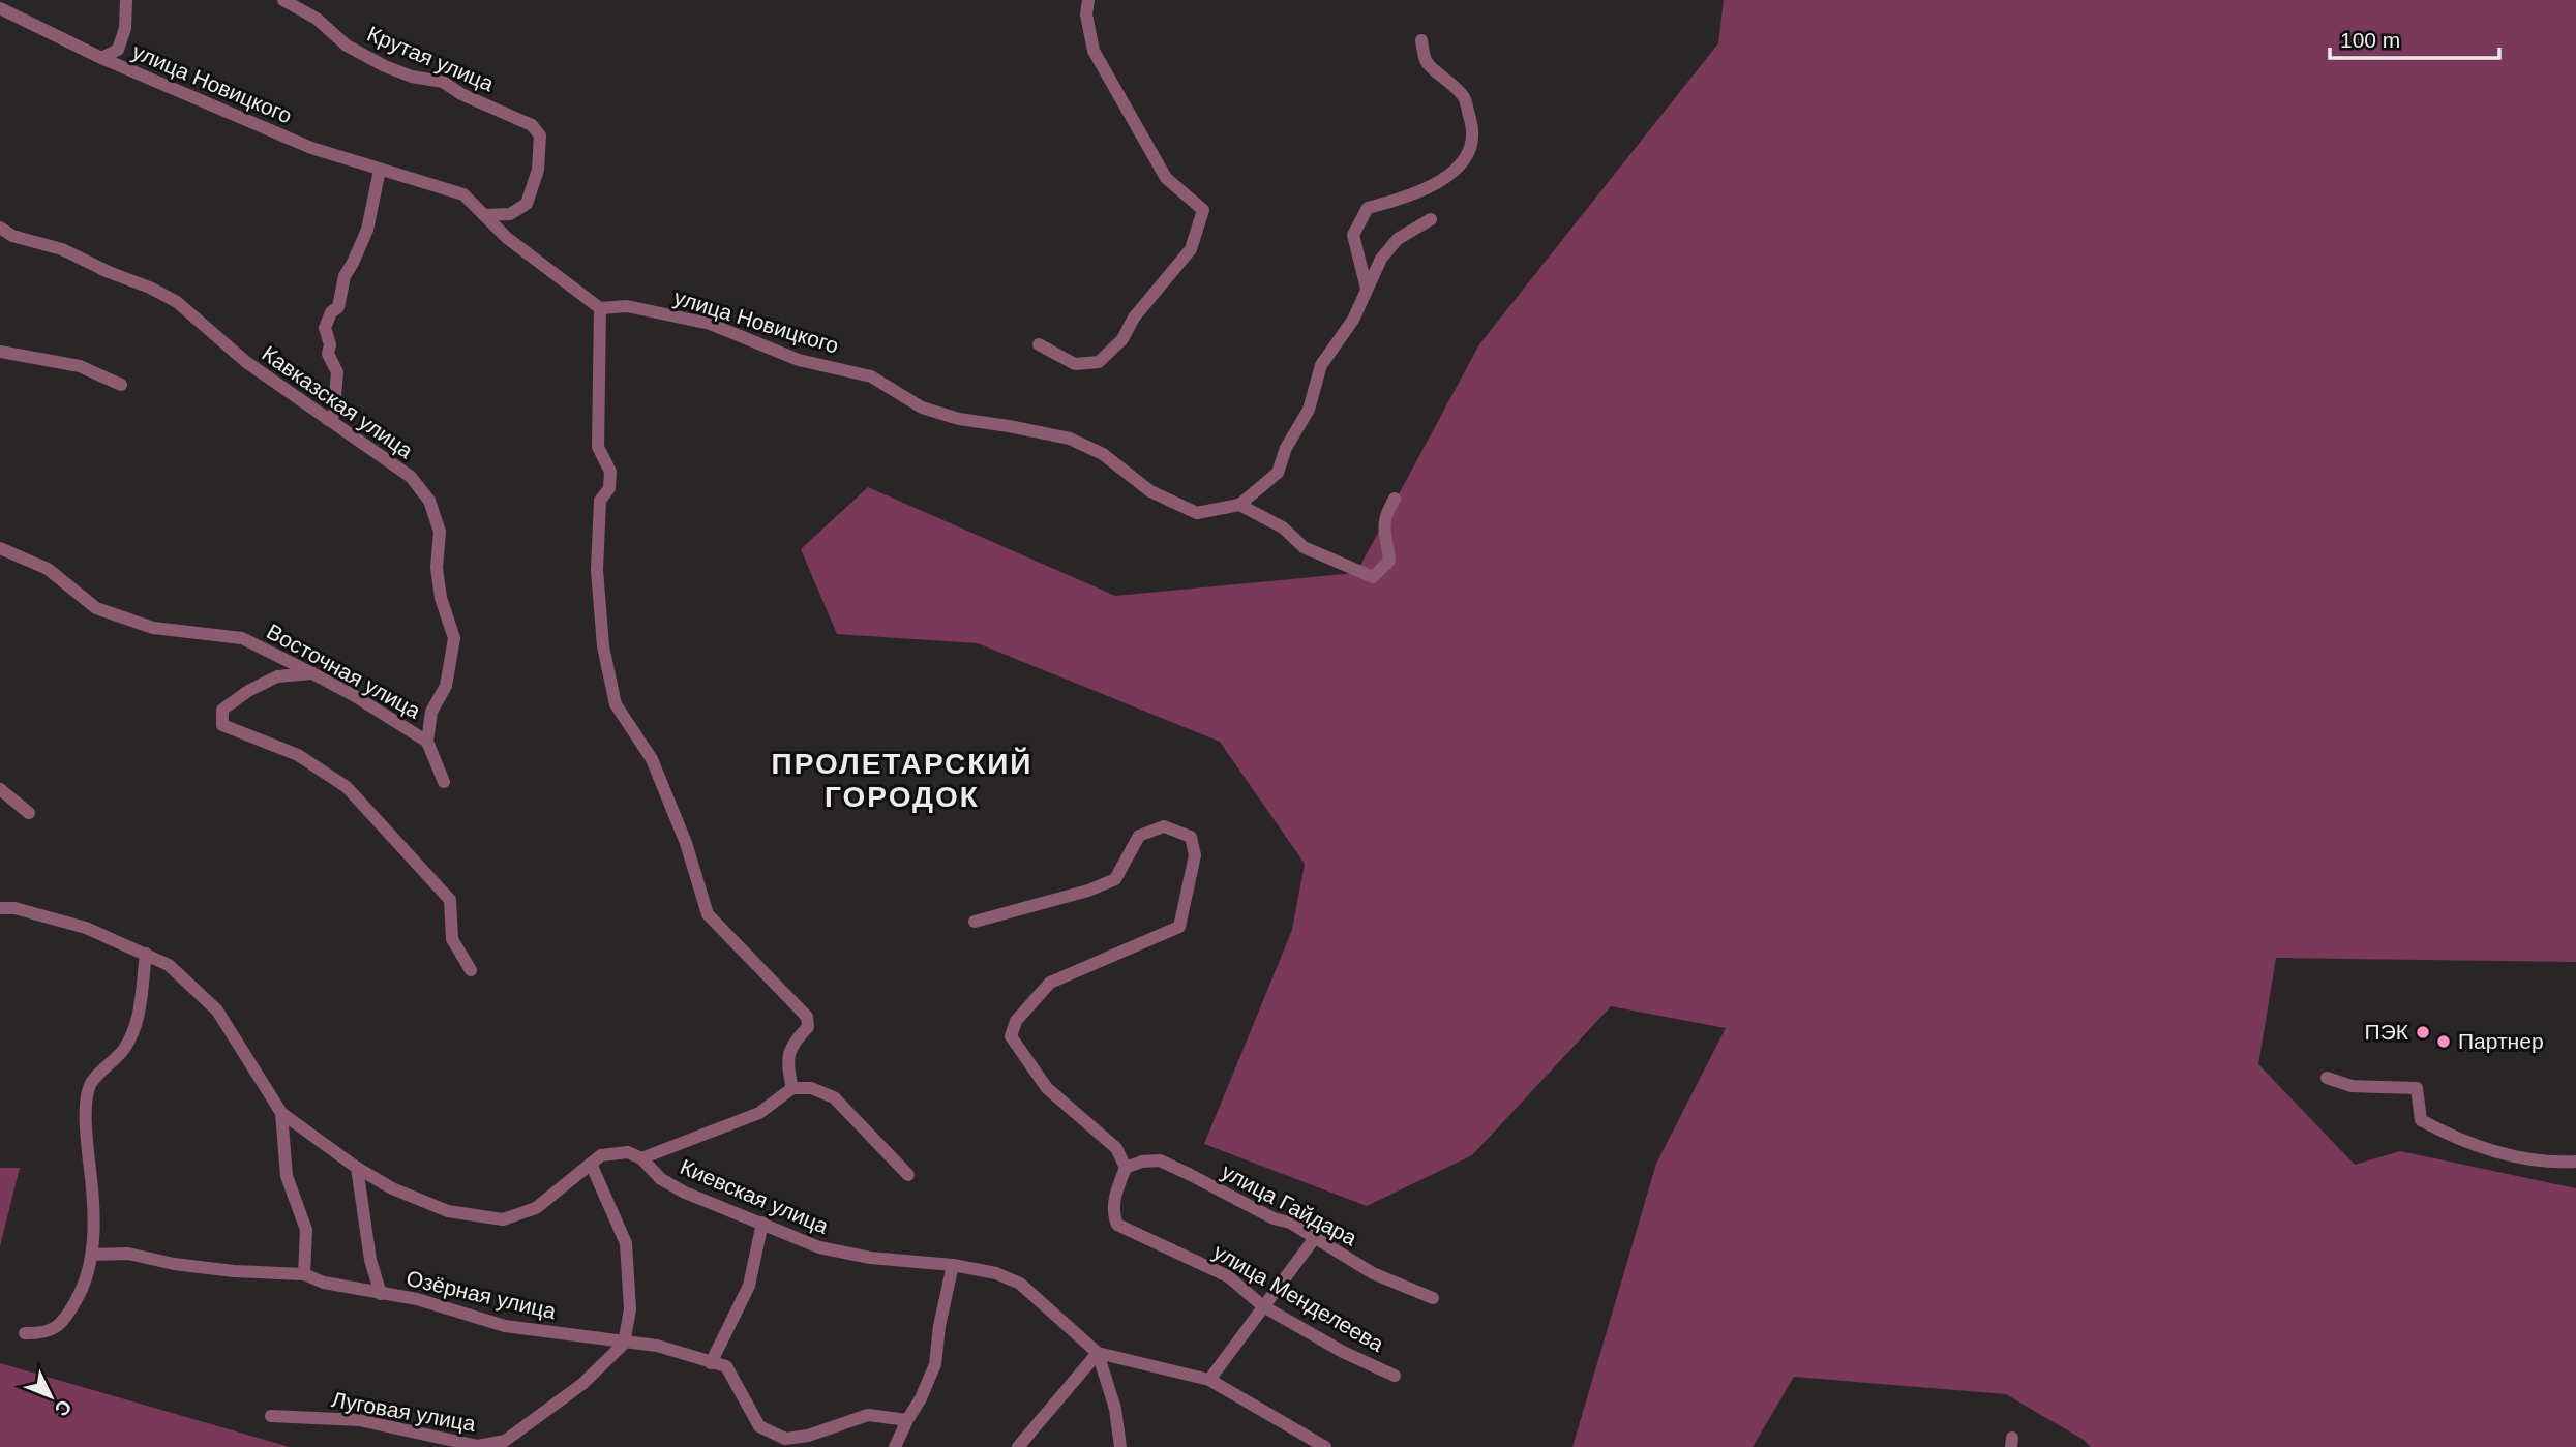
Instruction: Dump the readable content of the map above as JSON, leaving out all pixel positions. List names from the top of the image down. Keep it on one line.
{"streets":{"street":["Крутая улица","улица Новицкого","Кавказская улица","Восточная улица","Киевская улица","улица Гайдара","Озёрная улица","улица Менделеева","Луговая улица"]},"crossings":[["Крутая улица","улица Новицкого"],["Кавказская улица","Восточная улица"],["улица Гайдара","улица Менделеева"],["Озёрная улица","Луговая улица"]],"districts":["ПРОЛЕТАРСКИЙ ГОРОДОК"],"places":["ПЭК","Партнер"],"scale_bar":"100 m","north":"bottom right"}
